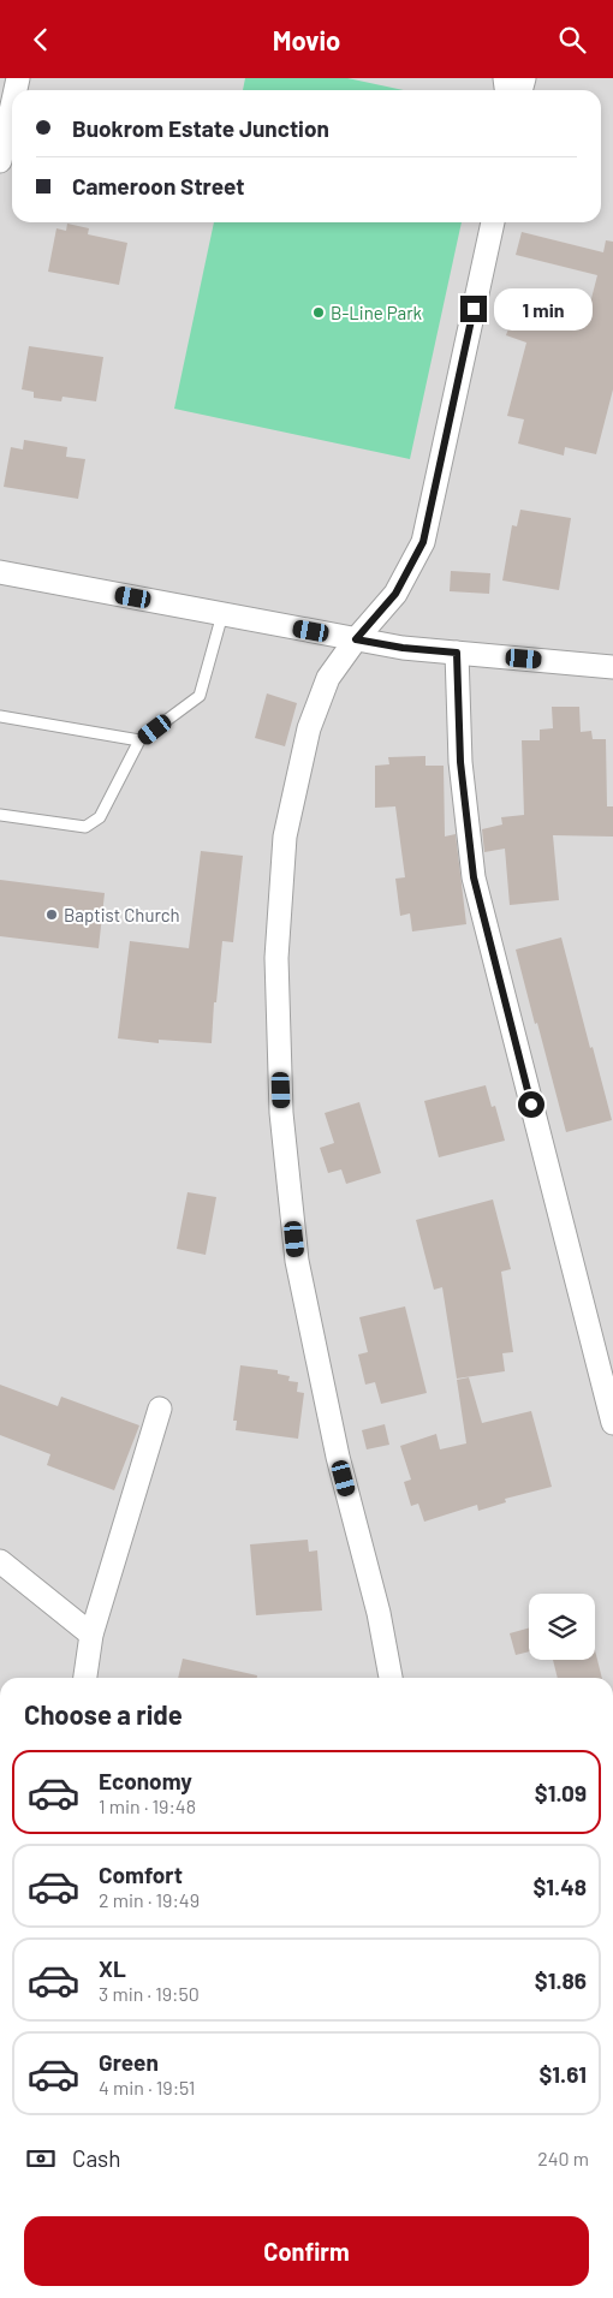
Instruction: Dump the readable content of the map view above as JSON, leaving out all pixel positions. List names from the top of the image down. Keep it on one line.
{"places":["B-Line Park","Baptist Church"],"page":{"header":"Movio","banner":["Buokrom Estate Junction","Cameroon Street"],"bubble":"1 min","heading":"Choose a ride","list":[{"name":"Economy","note":"1 min · 19:48","value":"$1.09"},{"name":"Comfort","note":"2 min · 19:49","value":"$1.48"},{"name":"XL","note":"3 min · 19:50","value":"$1.86"},{"name":"Green","note":"4 min · 19:51","value":"$1.61"}],"pay":["Cash","240 m"],"buttons":"Confirm"}}
